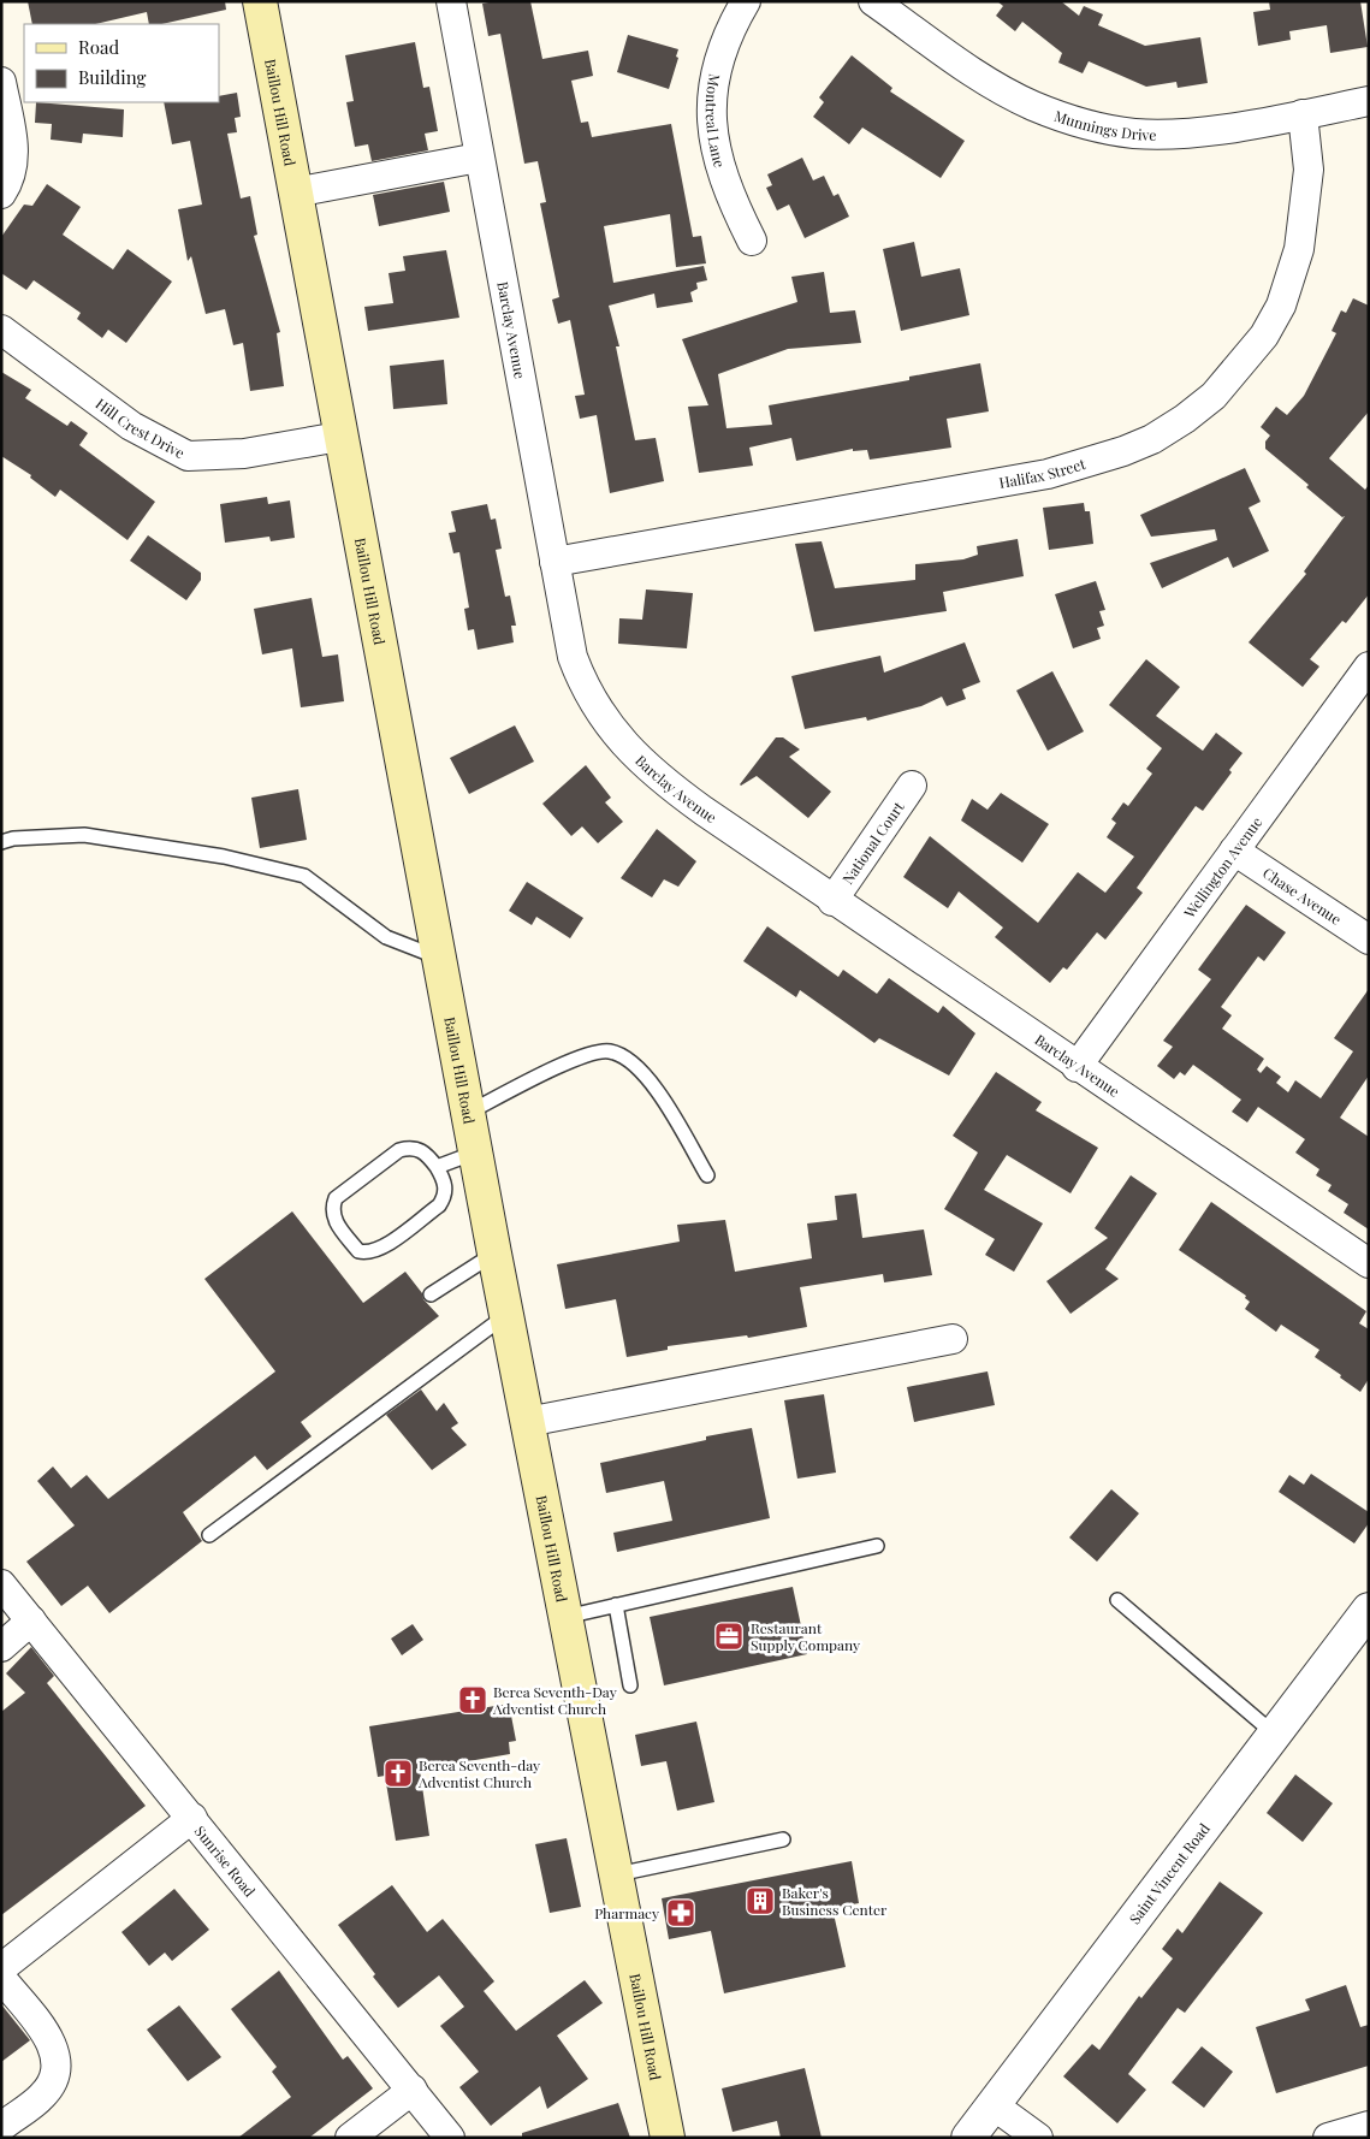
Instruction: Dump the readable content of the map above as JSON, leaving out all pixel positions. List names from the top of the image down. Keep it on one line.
{"streets":{"main road":["Baillou Hill Road"],"street":["Montreal Lane","Munnings Drive","Barclay Avenue","Hill Crest Drive","Halifax Street","National Court","Wellington Avenue","Chase Avenue","Sunrise Road","Saint Vincent Road"]},"crossings":[["Baillou Hill Road","Hill Crest Drive"],["Munnings Drive","Halifax Street"],["Barclay Avenue","Halifax Street"],["Barclay Avenue","National Court"],["Barclay Avenue","Wellington Avenue"],["Wellington Avenue","Chase Avenue"]],"places":{"office":["Restaurant Supply Company"],"church":["Berea Seventh-Day Adventist Church","Berea Seventh-day Adventist Church"],"building":["Baker's Business Center"],"pharmacy":["Pharmacy"]},"legend":["Road","Building"]}
